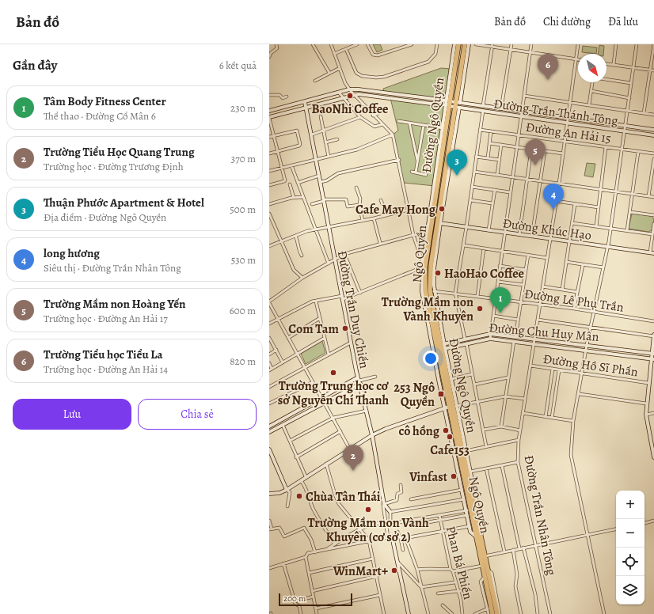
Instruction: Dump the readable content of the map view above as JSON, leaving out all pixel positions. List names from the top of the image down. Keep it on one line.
{"streets":{"highway":["Ngô Quyền"],"street":["Đường Trần Thánh Tông","Đường Ngô Quyền","Đường An Hải 15","Đường Khúc Hạo","Đường Lê Phụ Trần","Đường Trần Duy Chiến","Đường Chu Huy Mân","Đường Hồ Sĩ Phấn","Đường Trần Nhân Tông","Phan Bá Phiến"]},"crossings":[["Đường Trần Thánh Tông","Đường Ngô Quyền"],["Đường Trần Thánh Tông","Ngô Quyền"],["Đường Trần Thánh Tông","Đường Trần Nhân Tông"],["Đường Ngô Quyền","Đường Khúc Hạo"],["Đường Ngô Quyền","Ngô Quyền"],["Đường Ngô Quyền","Đường Lê Phụ Trần"],["Đường Ngô Quyền","Đường Chu Huy Mân"],["Đường An Hải 15","Đường Trần Nhân Tông"],["Đường Khúc Hạo","Ngô Quyền"],["Đường Khúc Hạo","Đường Trần Nhân Tông"],["Ngô Quyền","Đường Chu Huy Mân"],["Đường Lê Phụ Trần","Đường Trần Nhân Tông"],["Đường Chu Huy Mân","Đường Trần Nhân Tông"],["Đường Hồ Sĩ Phấn","Đường Trần Nhân Tông"]],"places":{"other":["BaoNhi Coffee","Cafe May Hong","HaoHao Coffee","Trường Mầm non Vành Khuyên","Com Tam","Trường Trung học cơ sở Nguyễn Chí Thanh","cô hồng","Cafe153","Vinfast","Chùa Tân Thái","Trường Mầm non Vành Khuyên (cơ sở 2)","WinMart+"],"transit":["253 Ngô Quyền"]},"scale_bar":"200 m","north":"bottom right","page":{"header":"Bản đồ","nav":["Bản đồ","Chỉ đường","Đã lưu"],"heading":["Gần đây","6 kết quả"],"pins":["6","5","3","4","1","2"],"list":[{"mark":"1","name":"Tâm Body Fitness Center","note":"Thể thao · Đường Cổ Mân 6","value":"230 m"},{"mark":"2","name":"Trường Tiểu Học Quang Trung","note":"Trường học · Đường Trương Định","value":"370 m"},{"mark":"3","name":"Thuận Phước Apartment & Hotel","note":"Địa điểm · Đường Ngô Quyền","value":"500 m"},{"mark":"4","name":"long hương","note":"Siêu thị · Đường Trần Nhân Tông","value":"530 m"},{"mark":"5","name":"Trường Mầm non Hoàng Yến","note":"Trường học · Đường An Hải 17","value":"600 m"},{"mark":"6","name":"Trường Tiểu học Tiểu La","note":"Trường học · Đường An Hải 14","value":"820 m"}],"buttons":["Lưu","Chia sẻ"],"map_buttons":["+","−"],"scale":"200 m"}}
